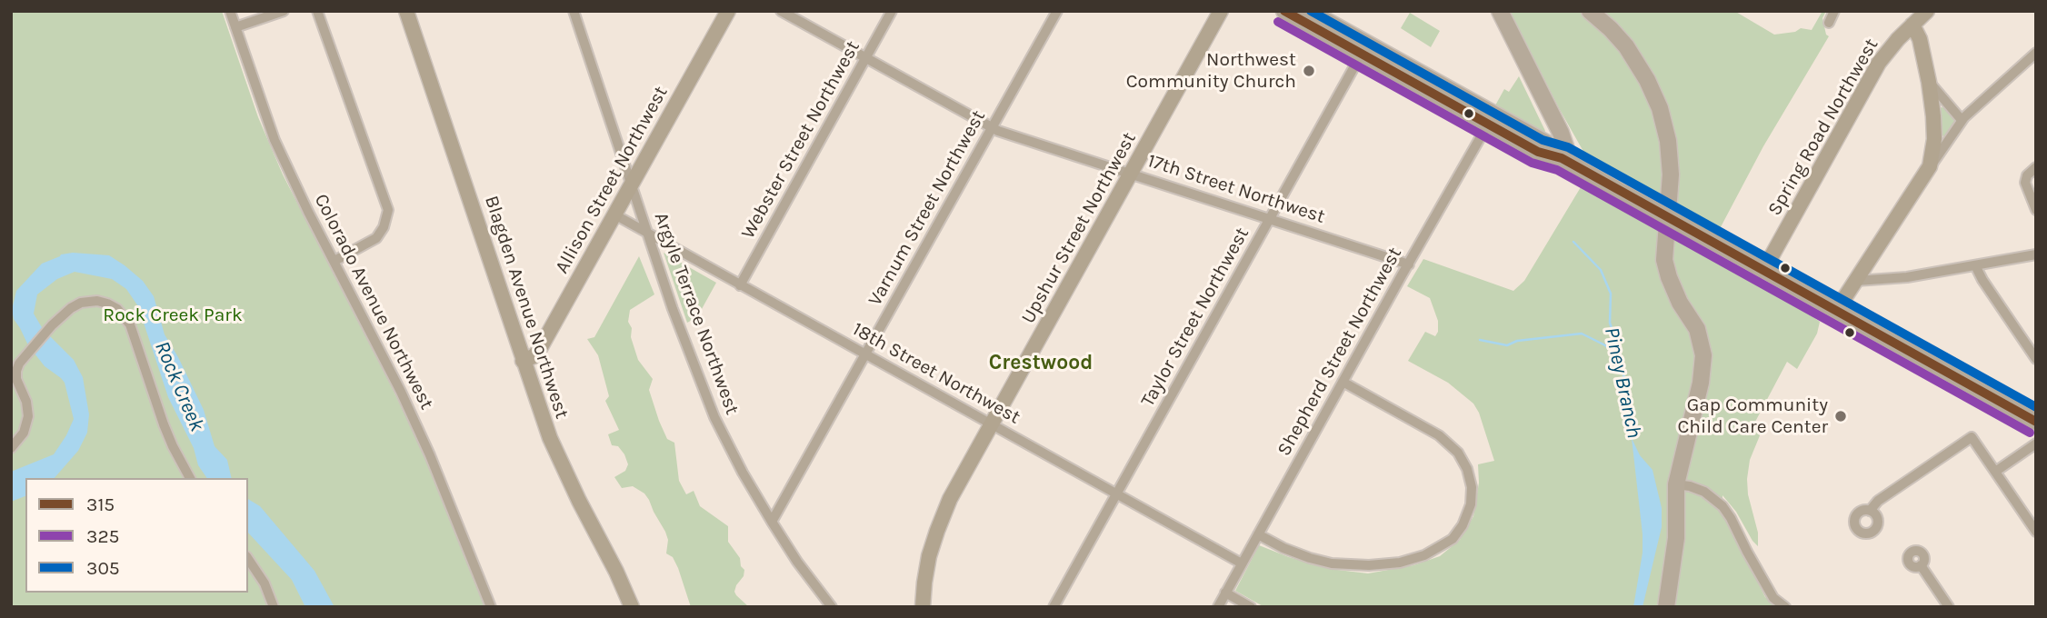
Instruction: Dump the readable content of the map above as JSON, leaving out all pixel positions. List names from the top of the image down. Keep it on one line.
{"streets":{"street":["Spring Road Northwest","Webster Street Northwest","Allison Street Northwest","17th Street Northwest","Varnum Street Northwest","Upshur Street Northwest","Colorado Avenue Northwest","Blagden Avenue Northwest","Argyle Terrace Northwest","Taylor Street Northwest","Shepherd Street Northwest","18th Street Northwest"]},"crossings":[["Webster Street Northwest","17th Street Northwest"],["Webster Street Northwest","18th Street Northwest"],["Allison Street Northwest","Blagden Avenue Northwest"],["Allison Street Northwest","Argyle Terrace Northwest"],["Allison Street Northwest","18th Street Northwest"],["17th Street Northwest","Varnum Street Northwest"],["17th Street Northwest","Upshur Street Northwest"],["17th Street Northwest","Taylor Street Northwest"],["17th Street Northwest","Shepherd Street Northwest"],["Varnum Street Northwest","Argyle Terrace Northwest"],["Varnum Street Northwest","18th Street Northwest"],["Upshur Street Northwest","18th Street Northwest"],["Argyle Terrace Northwest","18th Street Northwest"],["Taylor Street Northwest","18th Street Northwest"],["Shepherd Street Northwest","18th Street Northwest"]],"districts":["Crestwood"],"water":["Piney Branch","Rock Creek"],"parks":["Rock Creek Park"],"places":["Northwest Community Church","Gap Community Child Care Center"],"lines":["transit line 315","transit line 305","transit line 325"],"legend":["315","325","305"]}
